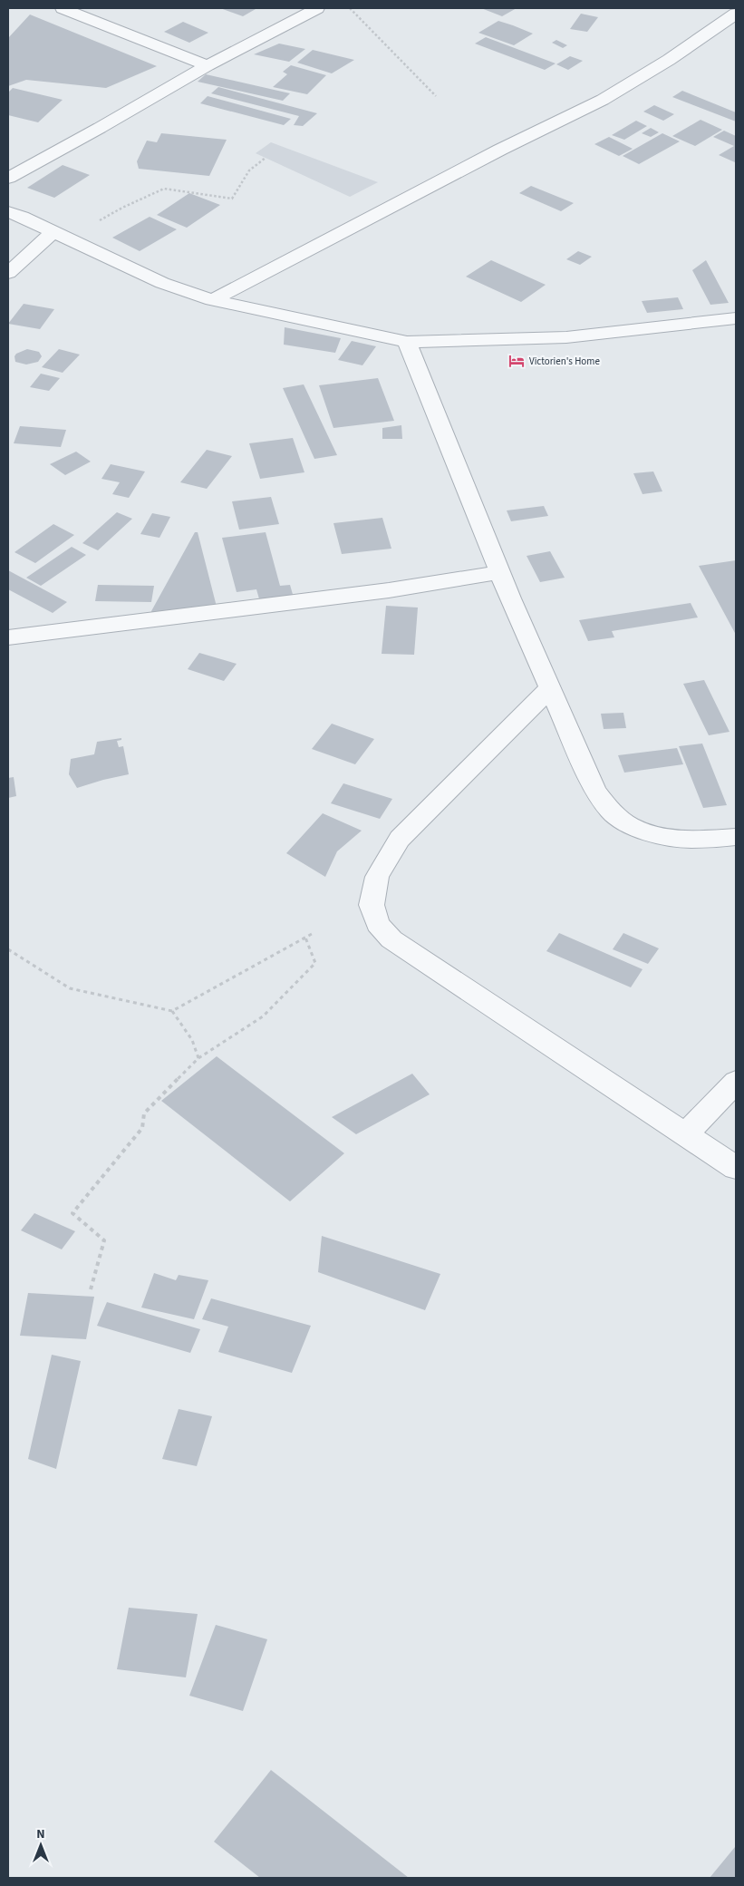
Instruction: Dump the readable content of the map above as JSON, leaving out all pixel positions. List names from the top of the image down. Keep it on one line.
{"places":{"hotel":["Victorien's Home"]},"north":"top"}
